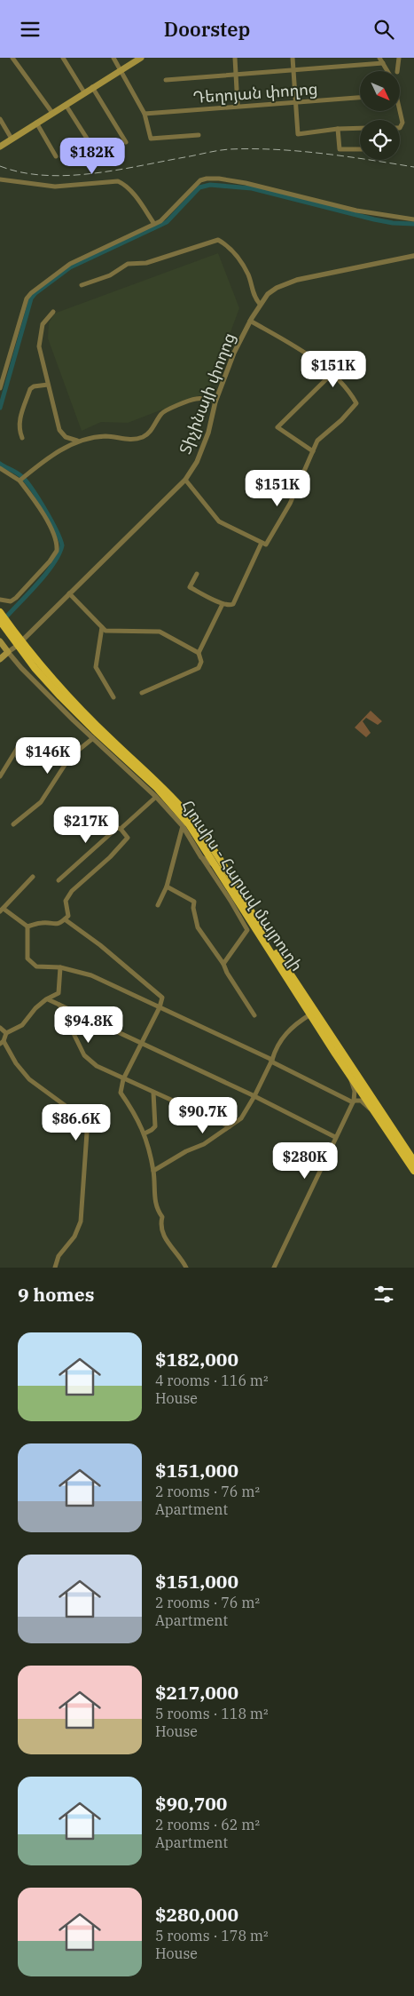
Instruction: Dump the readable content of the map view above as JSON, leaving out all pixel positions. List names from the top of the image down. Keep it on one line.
{"streets":{"highway":["Հյուսիս - Հարավ մայրուղի"],"main road":["Տիչինայի փողոց"],"street":["Դեղոյան փողոց"]},"north":"bottom right","page":{"header":"Doorstep","price":["$182K","$151K","$151K","$146K","$217K","$94.8K","$90.7K","$86.6K","$280K"],"heading":"9 homes","list":[{"name":"$182,000","note":"4 rooms · 116 m² · House"},{"name":"$151,000","note":"2 rooms · 76 m² · Apartment"},{"name":"$151,000","note":"2 rooms · 76 m² · Apartment"},{"name":"$217,000","note":"5 rooms · 118 m² · House"},{"name":"$90,700","note":"2 rooms · 62 m² · Apartment"},{"name":"$280,000","note":"5 rooms · 178 m² · House"}]}}
